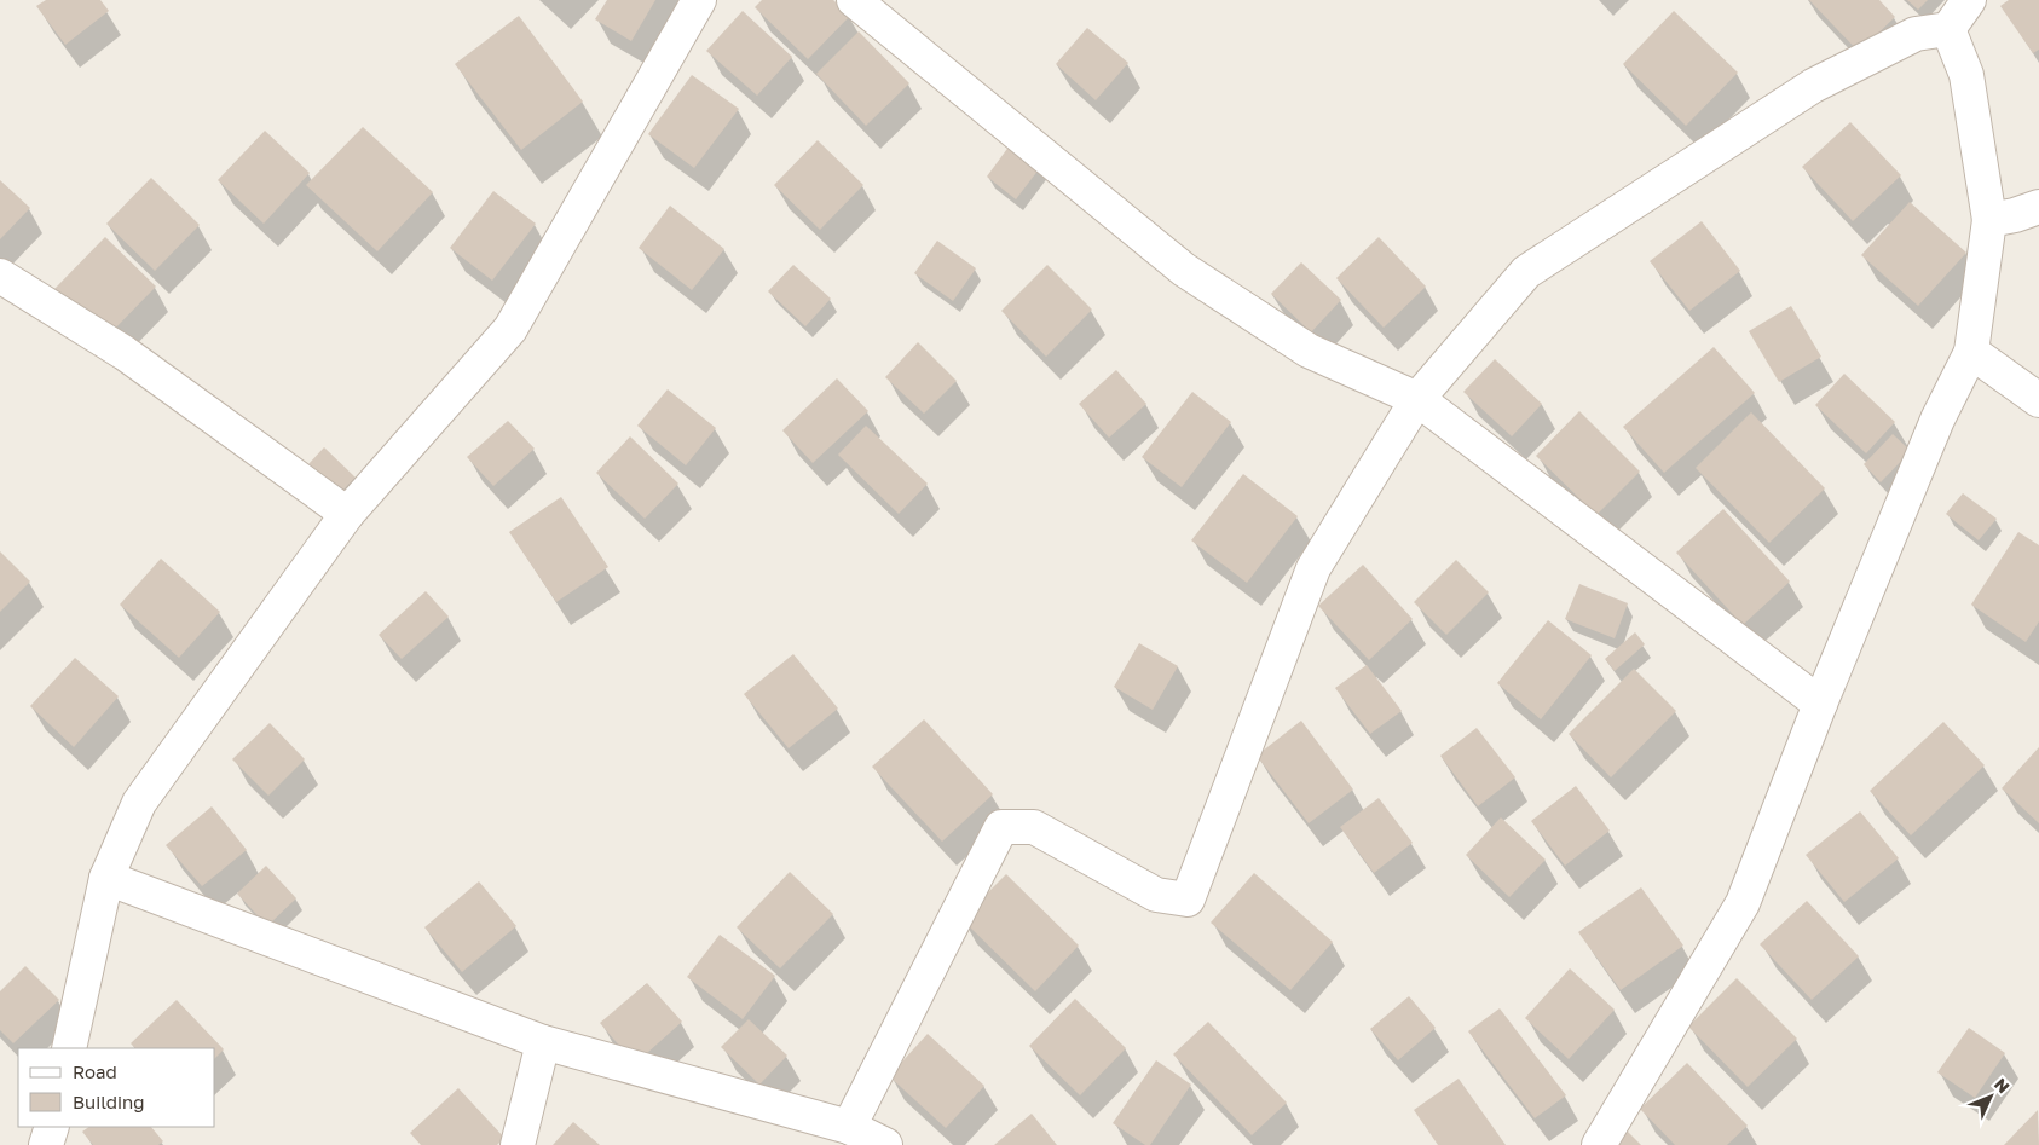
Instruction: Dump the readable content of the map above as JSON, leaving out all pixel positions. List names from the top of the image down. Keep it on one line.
{"legend":["Road","Building"],"north":"top right"}
